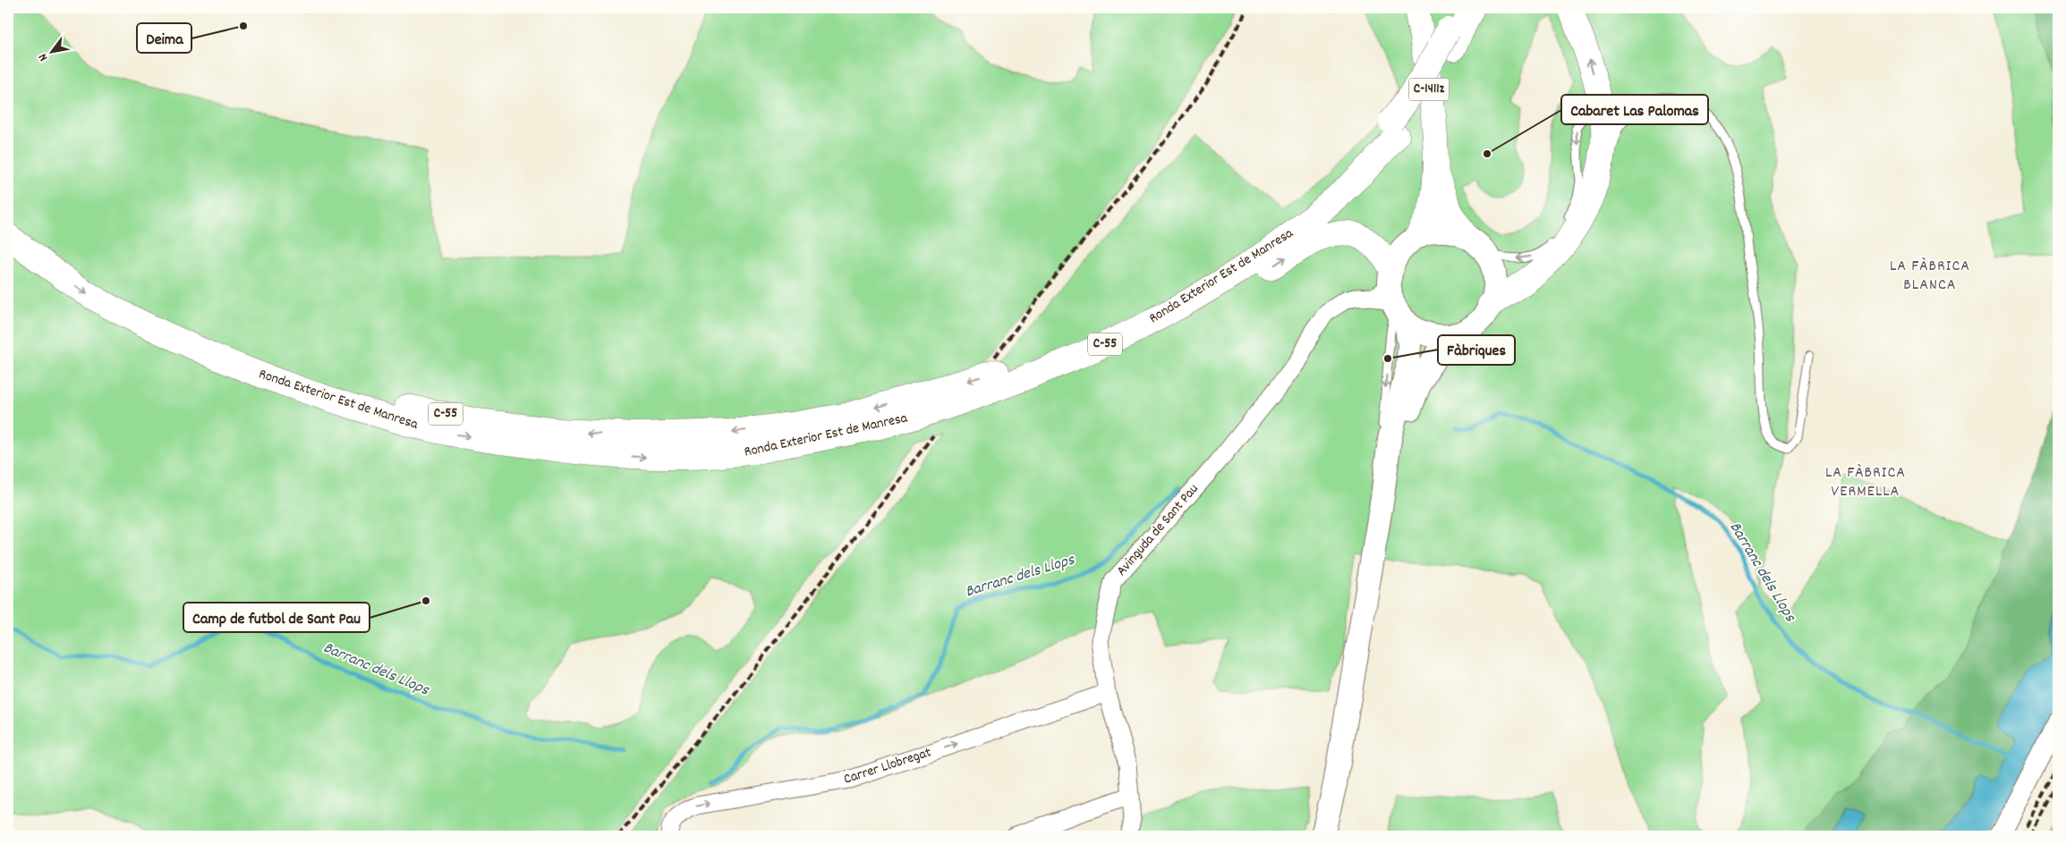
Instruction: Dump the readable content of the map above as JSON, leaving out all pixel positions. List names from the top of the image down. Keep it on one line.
{"streets":{"highway":["C-1411z","Ronda Exterior Est de Manresa","C-55"],"street":["Avinguda de Sant Pau","Carrer Llobregat"]},"crossings":[["Ronda Exterior Est de Manresa","C-55"],["Avinguda de Sant Pau","Carrer Llobregat"]],"one_way":["Carrer Llobregat"],"districts":["LA FÀBRICA BLANCA","LA FÀBRICA VERMELLA"],"water":["Barranc dels Llops"],"places":["Deima","Cabaret Las Palomas","Fàbriques","Camp de futbol de Sant Pau"],"north":"bottom left"}
